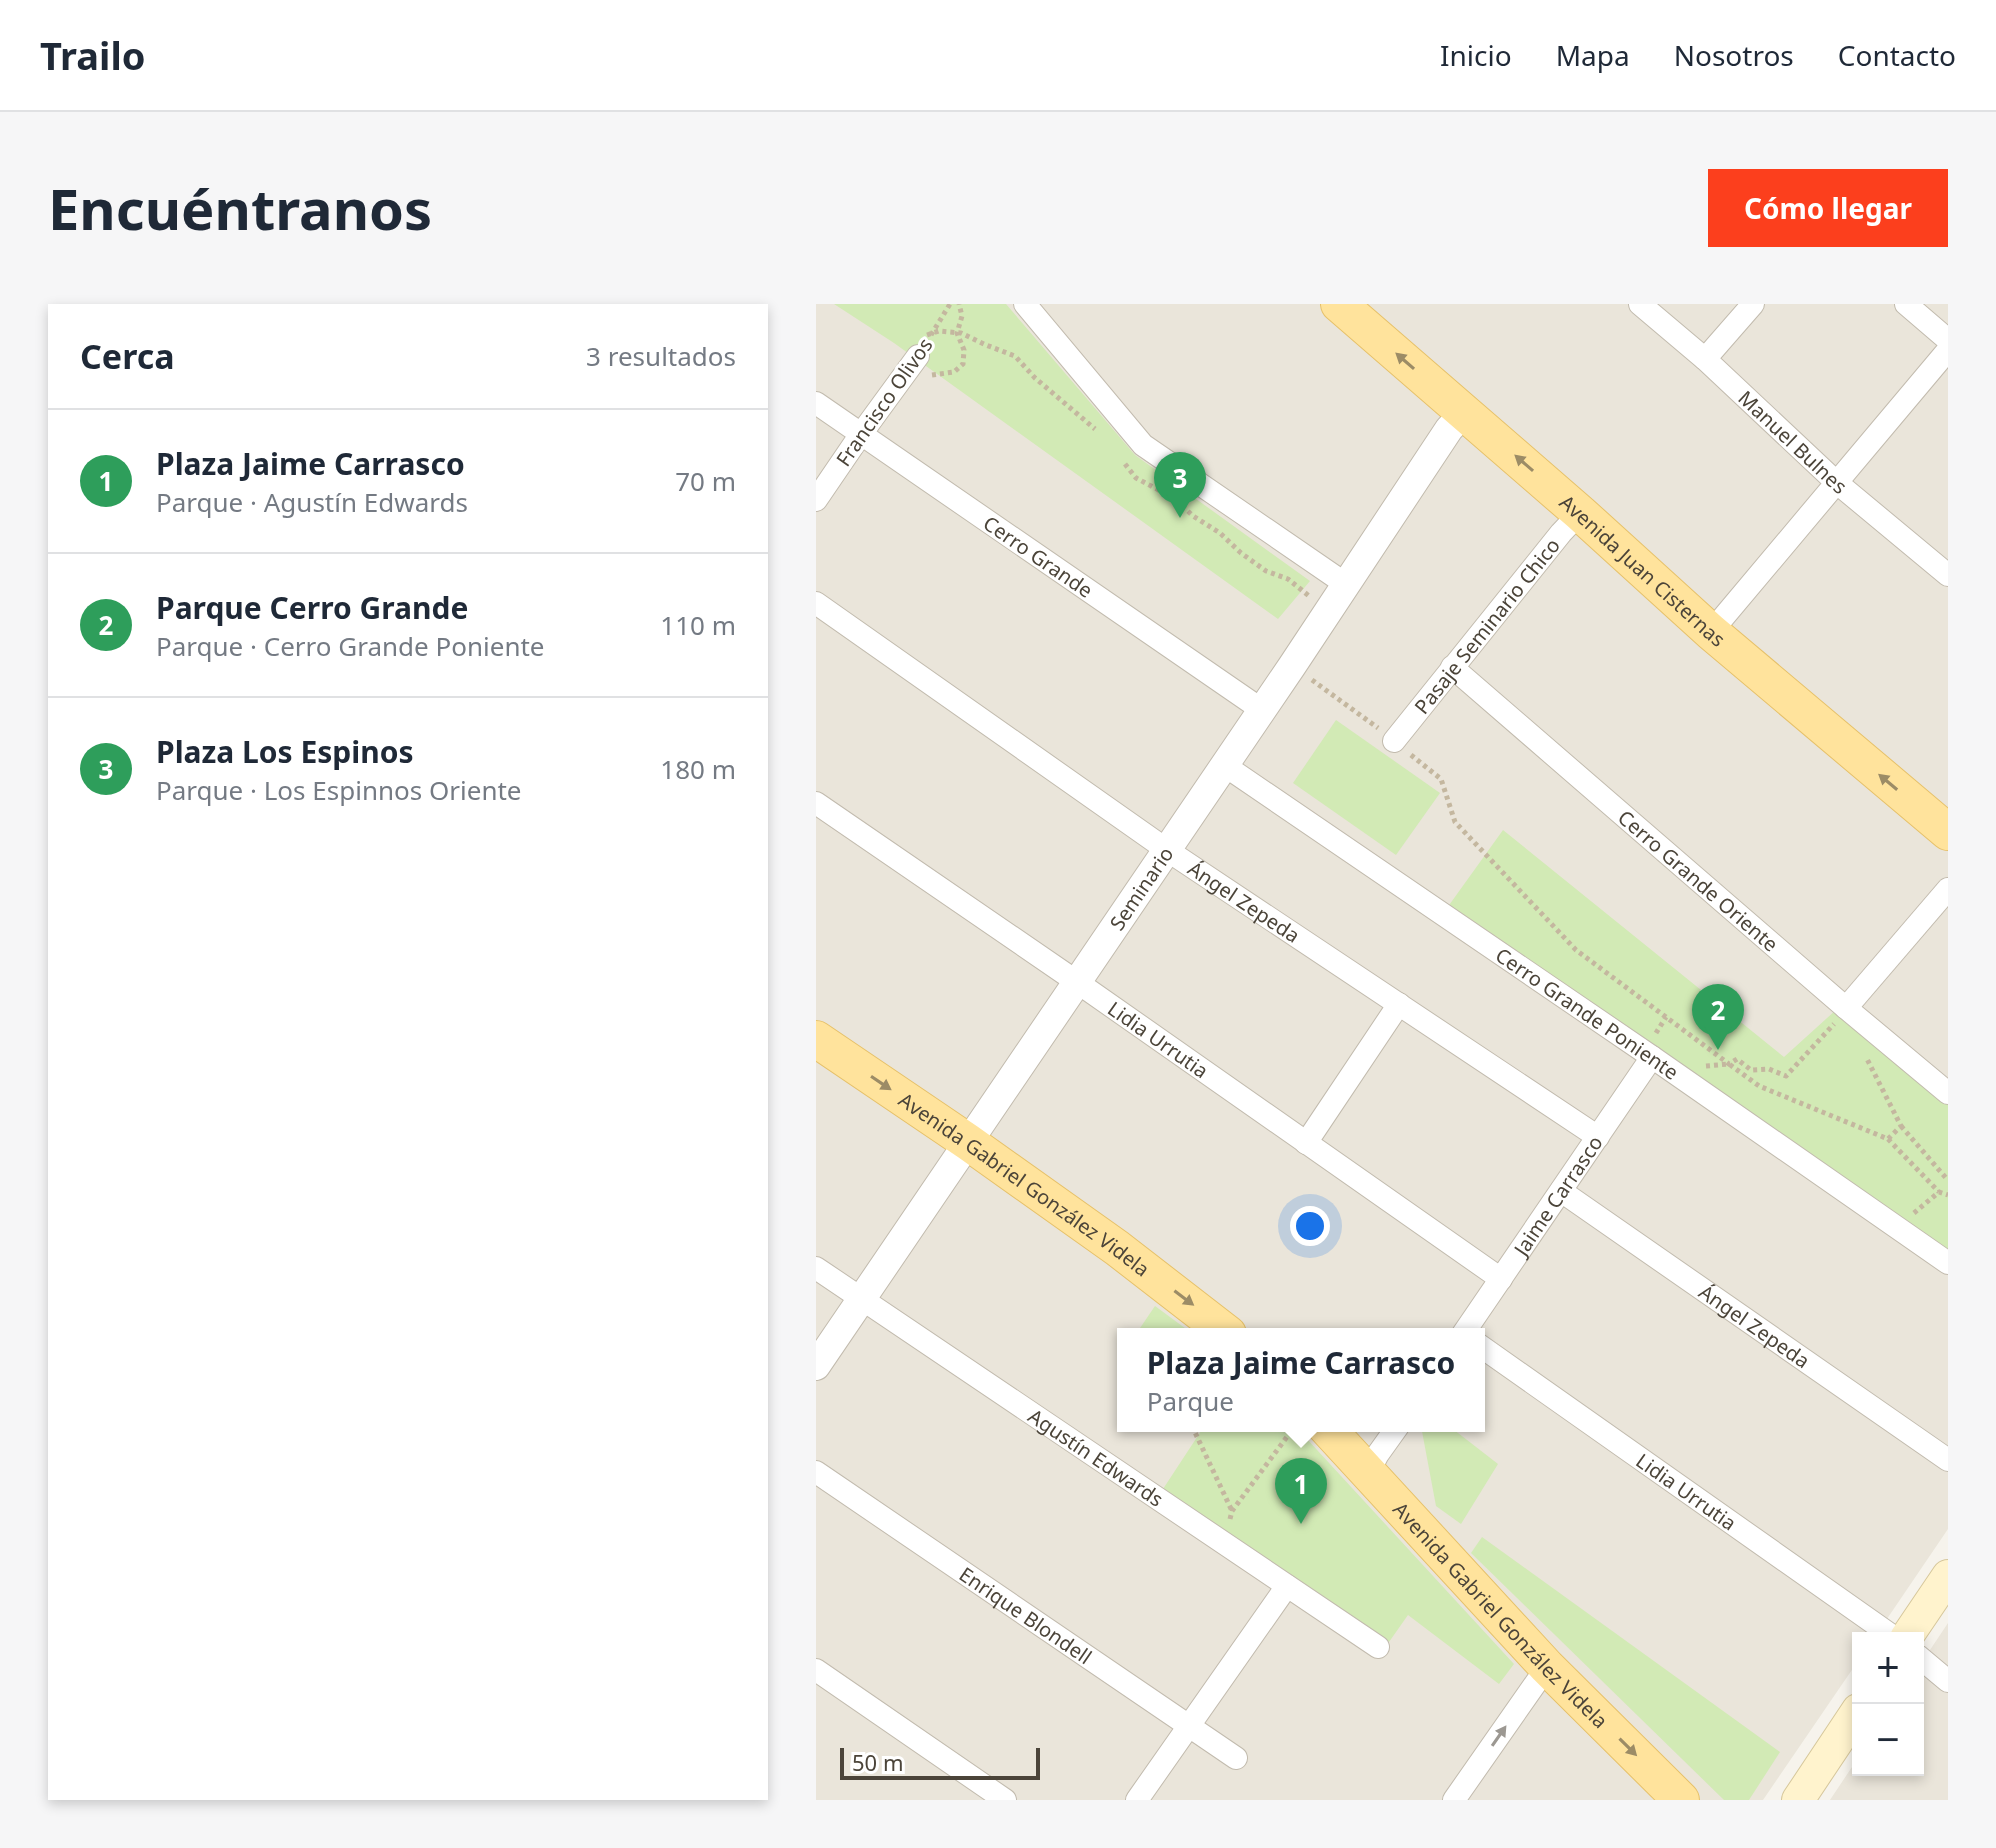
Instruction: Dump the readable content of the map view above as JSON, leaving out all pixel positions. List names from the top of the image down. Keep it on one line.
{"streets":{"main road":["Avenida Juan Cisternas","Avenida Gabriel González Videla"],"street":["Francisco Olivos","Manuel Bulnes","Cerro Grande","Pasaje Seminario Chico","Cerro Grande Oriente","Seminario","Ángel Zepeda","Cerro Grande Poniente","Lidia Urrutia","Jaime Carrasco","Agustín Edwards","Enrique Blondell"]},"crossings":[["Francisco Olivos","Cerro Grande"],["Cerro Grande","Seminario"],["Avenida Juan Cisternas","Pasaje Seminario Chico"],["Avenida Juan Cisternas","Seminario"],["Pasaje Seminario Chico","Cerro Grande Oriente"],["Seminario","Ángel Zepeda"],["Seminario","Cerro Grande Poniente"],["Seminario","Lidia Urrutia"],["Seminario","Avenida Gabriel González Videla"],["Seminario","Agustín Edwards"],["Ángel Zepeda","Jaime Carrasco"],["Cerro Grande Poniente","Jaime Carrasco"],["Lidia Urrutia","Jaime Carrasco"]],"one_way":["Avenida Juan Cisternas","Avenida Gabriel González Videla"],"scale_bar":"50 m","page":{"header":"Trailo","nav":["Inicio","Mapa","Nosotros","Contacto"],"buttons":"Cómo llegar","title":"Encuéntranos","heading":["Cerca","3 resultados"],"list":[{"mark":"1","name":"Plaza Jaime Carrasco","note":"Parque · Agustín Edwards","value":"70 m"},{"mark":"2","name":"Parque Cerro Grande","note":"Parque · Cerro Grande Poniente","value":"110 m"},{"mark":"3","name":"Plaza Los Espinos","note":"Parque · Los Espinnos Oriente","value":"180 m"}],"pins":["3","2","1"],"popup":["Plaza Jaime Carrasco","Parque"],"map_buttons":["+","−"],"scale":"50 m"}}
